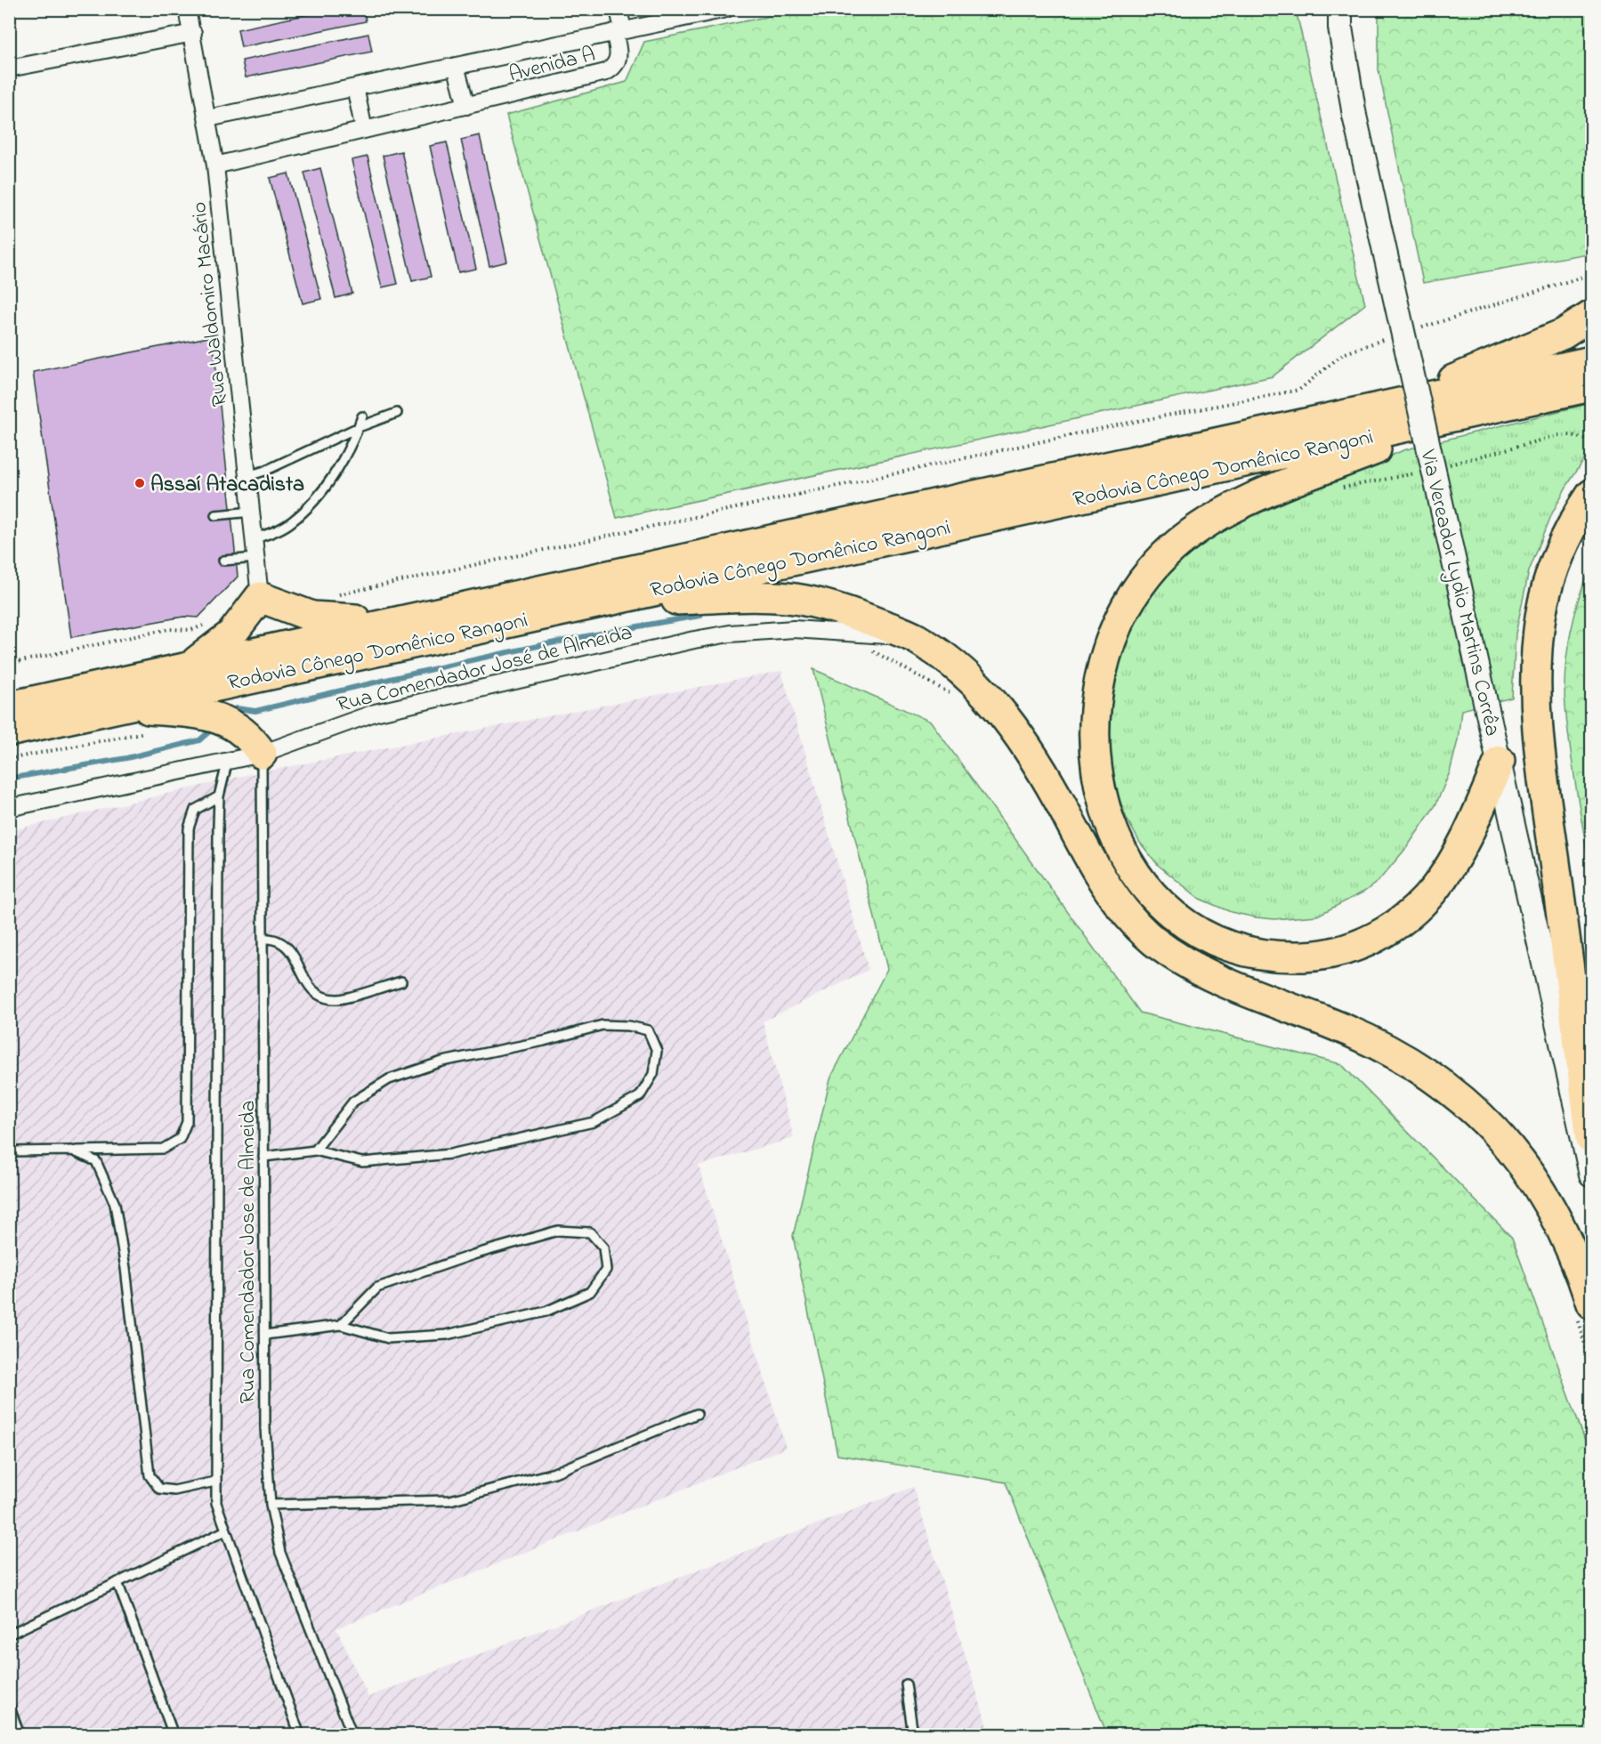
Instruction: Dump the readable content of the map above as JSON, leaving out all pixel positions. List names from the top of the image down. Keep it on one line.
{"streets":{"highway":["Rodovia Cônego Domênico Rangoni"],"main road":["Via Vereador Lydio Martins Corrêa"],"street":["Avenida A","Rua Waldomiro Macário","Rua Comendador José de Almeida"],"lane":["Rua Comendador Jose de Almeida"]},"crossings":[["Avenida A","Rua Waldomiro Macário"],["Rua Comendador José de Almeida","Rua Comendador Jose de Almeida"]],"places":["Assaí Atacadista"]}
